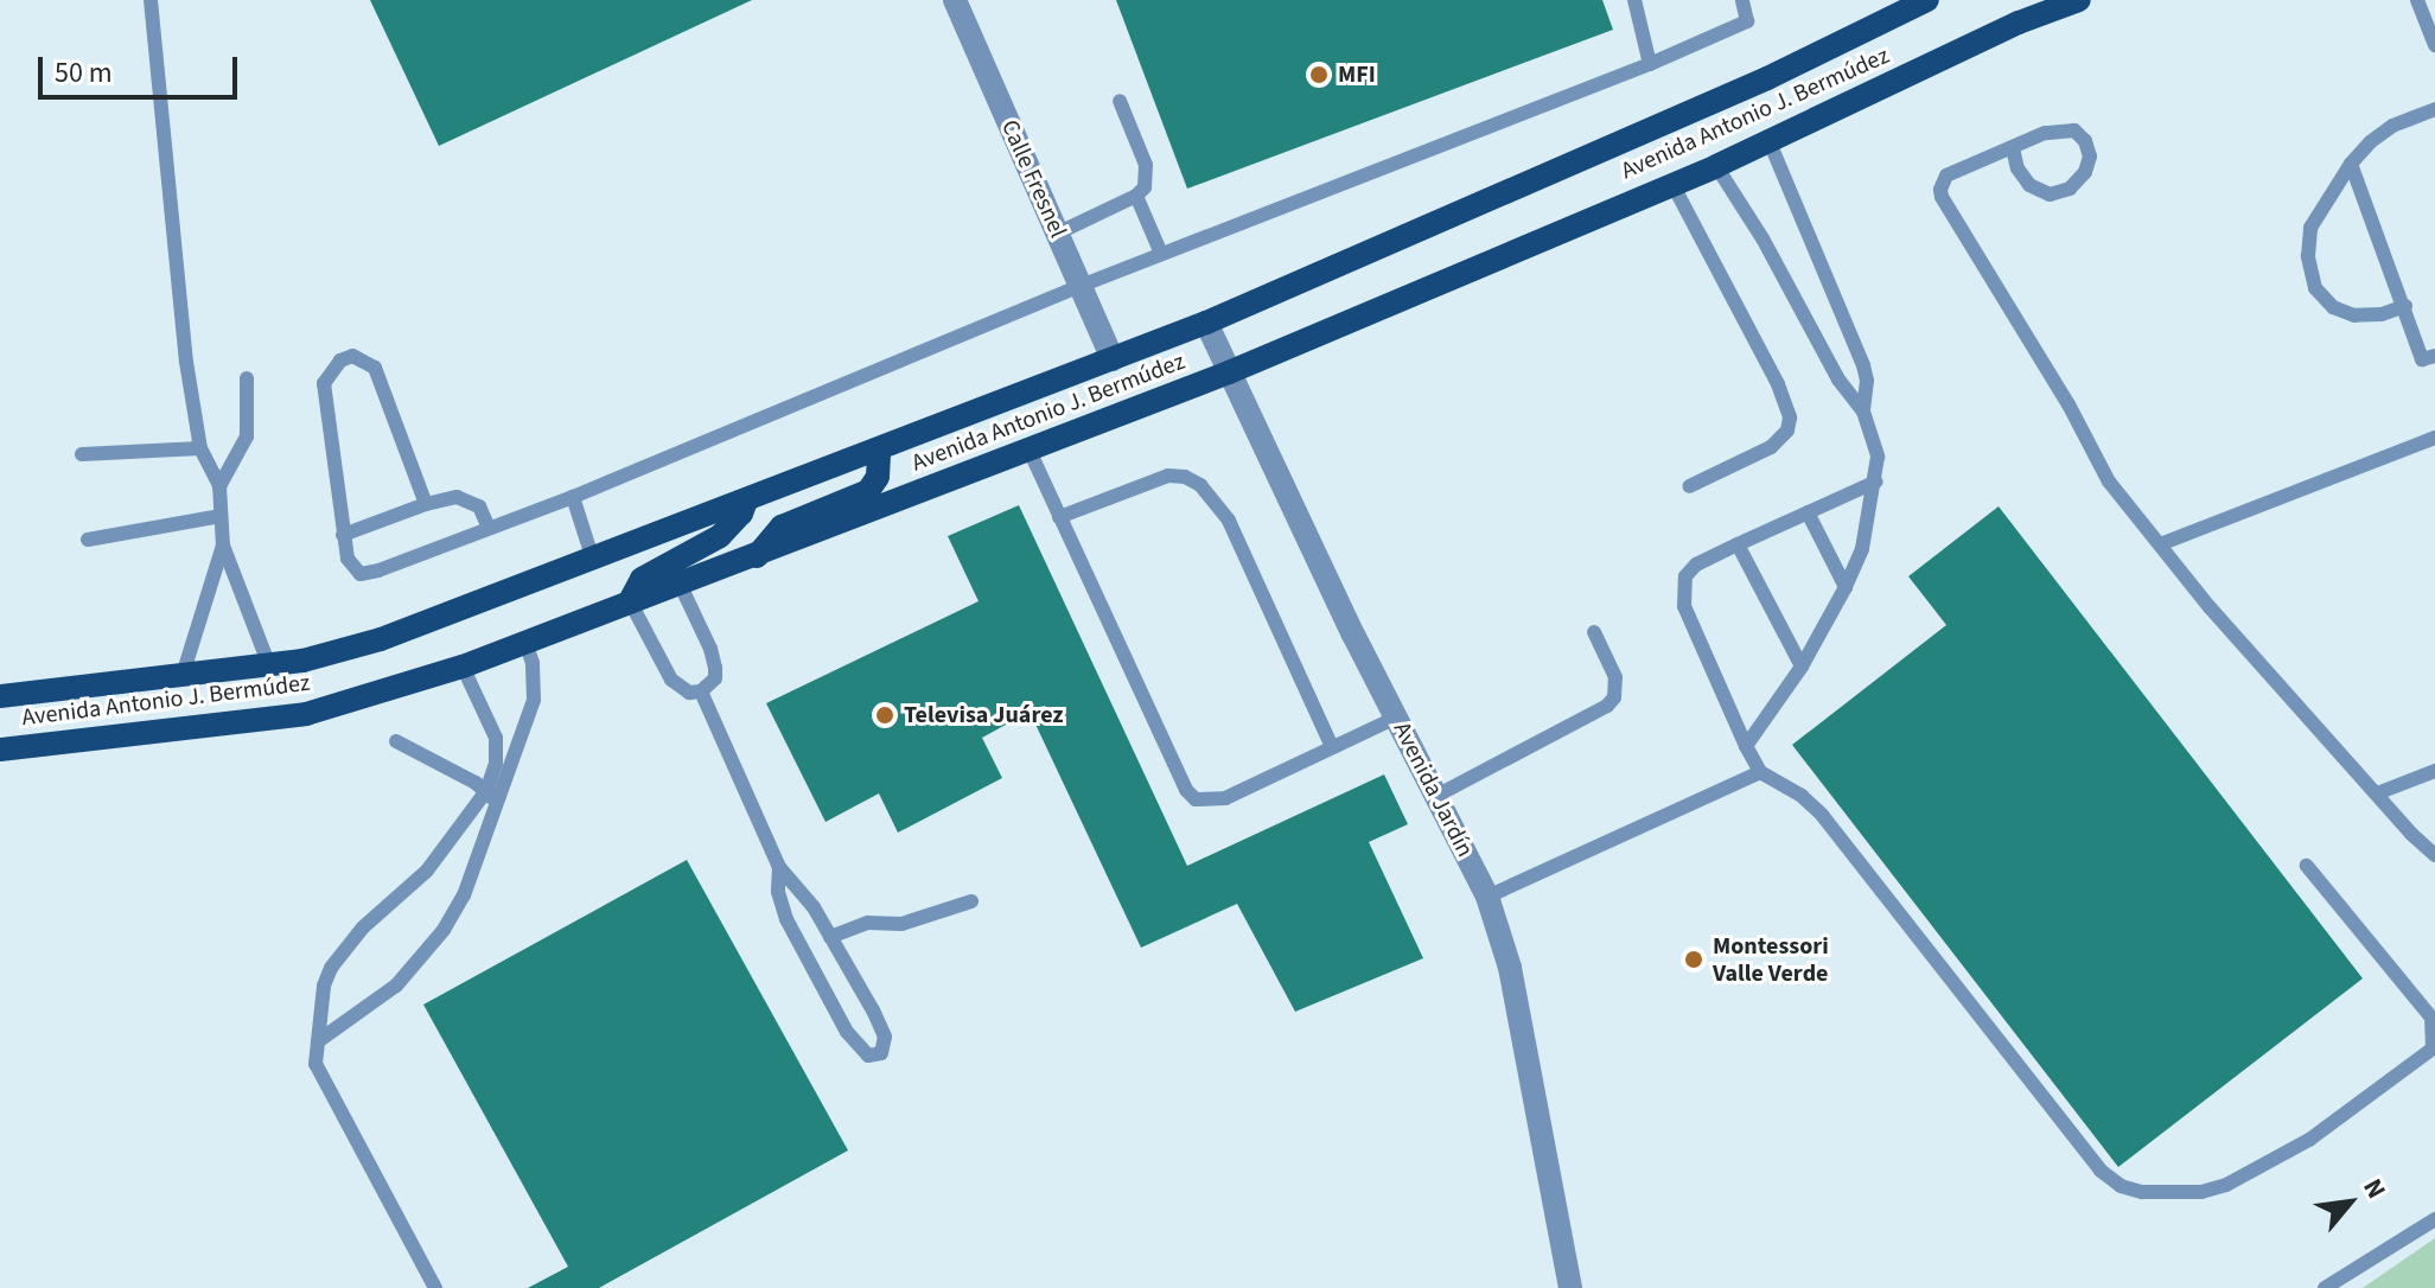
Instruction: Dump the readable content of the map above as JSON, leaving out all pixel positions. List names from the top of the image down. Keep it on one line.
{"streets":{"main road":["Avenida Antonio J. Bermúdez"],"street":["Calle Fresnel","Avenida Jardín"]},"crossings":[["Avenida Antonio J. Bermúdez","Calle Fresnel"],["Avenida Antonio J. Bermúdez","Avenida Jardín"]],"places":["MFI","Televisa Juárez","Montessori Valle Verde"],"scale_bar":"50 m","north":"top right"}
